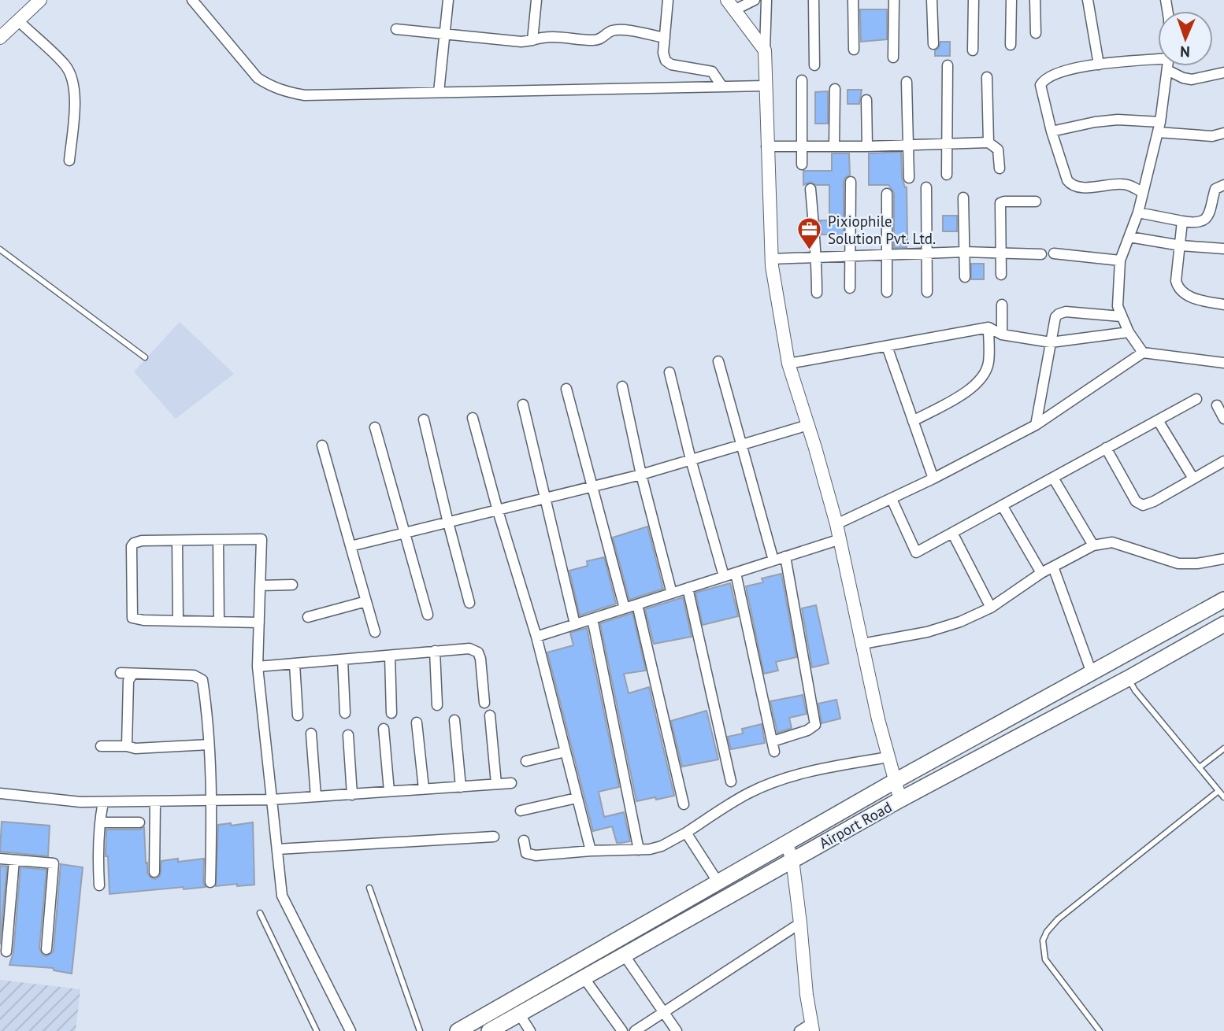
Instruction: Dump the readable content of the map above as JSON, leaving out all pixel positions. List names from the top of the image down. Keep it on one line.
{"streets":{"main road":["Airport Road"]},"places":{"office":["Pixiophile Solution Pvt. Ltd."]},"north":"bottom"}
